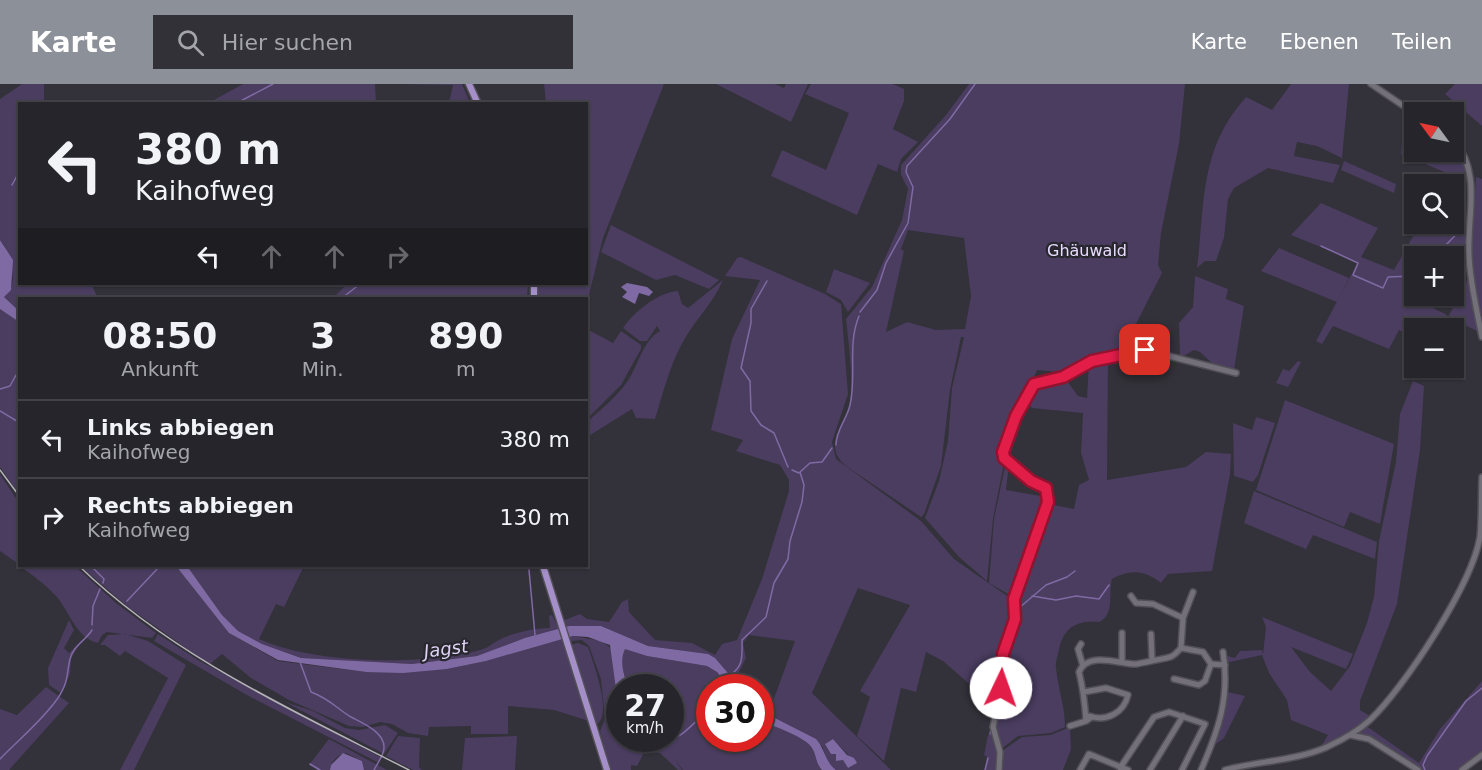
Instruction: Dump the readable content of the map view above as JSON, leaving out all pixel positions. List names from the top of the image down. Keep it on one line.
{"water":["Jagst"],"parks":["Ghäuwald"],"north":"top left","page":{"header":"Karte","search":"Hier suchen","nav":["Karte","Ebenen","Teilen"],"map_buttons":["+","−"],"turn":["380 m","Kaihofweg"],"eta":["08:50","Ankunft","3","Min.","890","m"],"list":[{"name":"Links abbiegen","note":"Kaihofweg","value":"380 m"},{"name":"Rechts abbiegen","note":"Kaihofweg","value":"130 m"}],"speed":"27 km/h","limit":"30"}}
